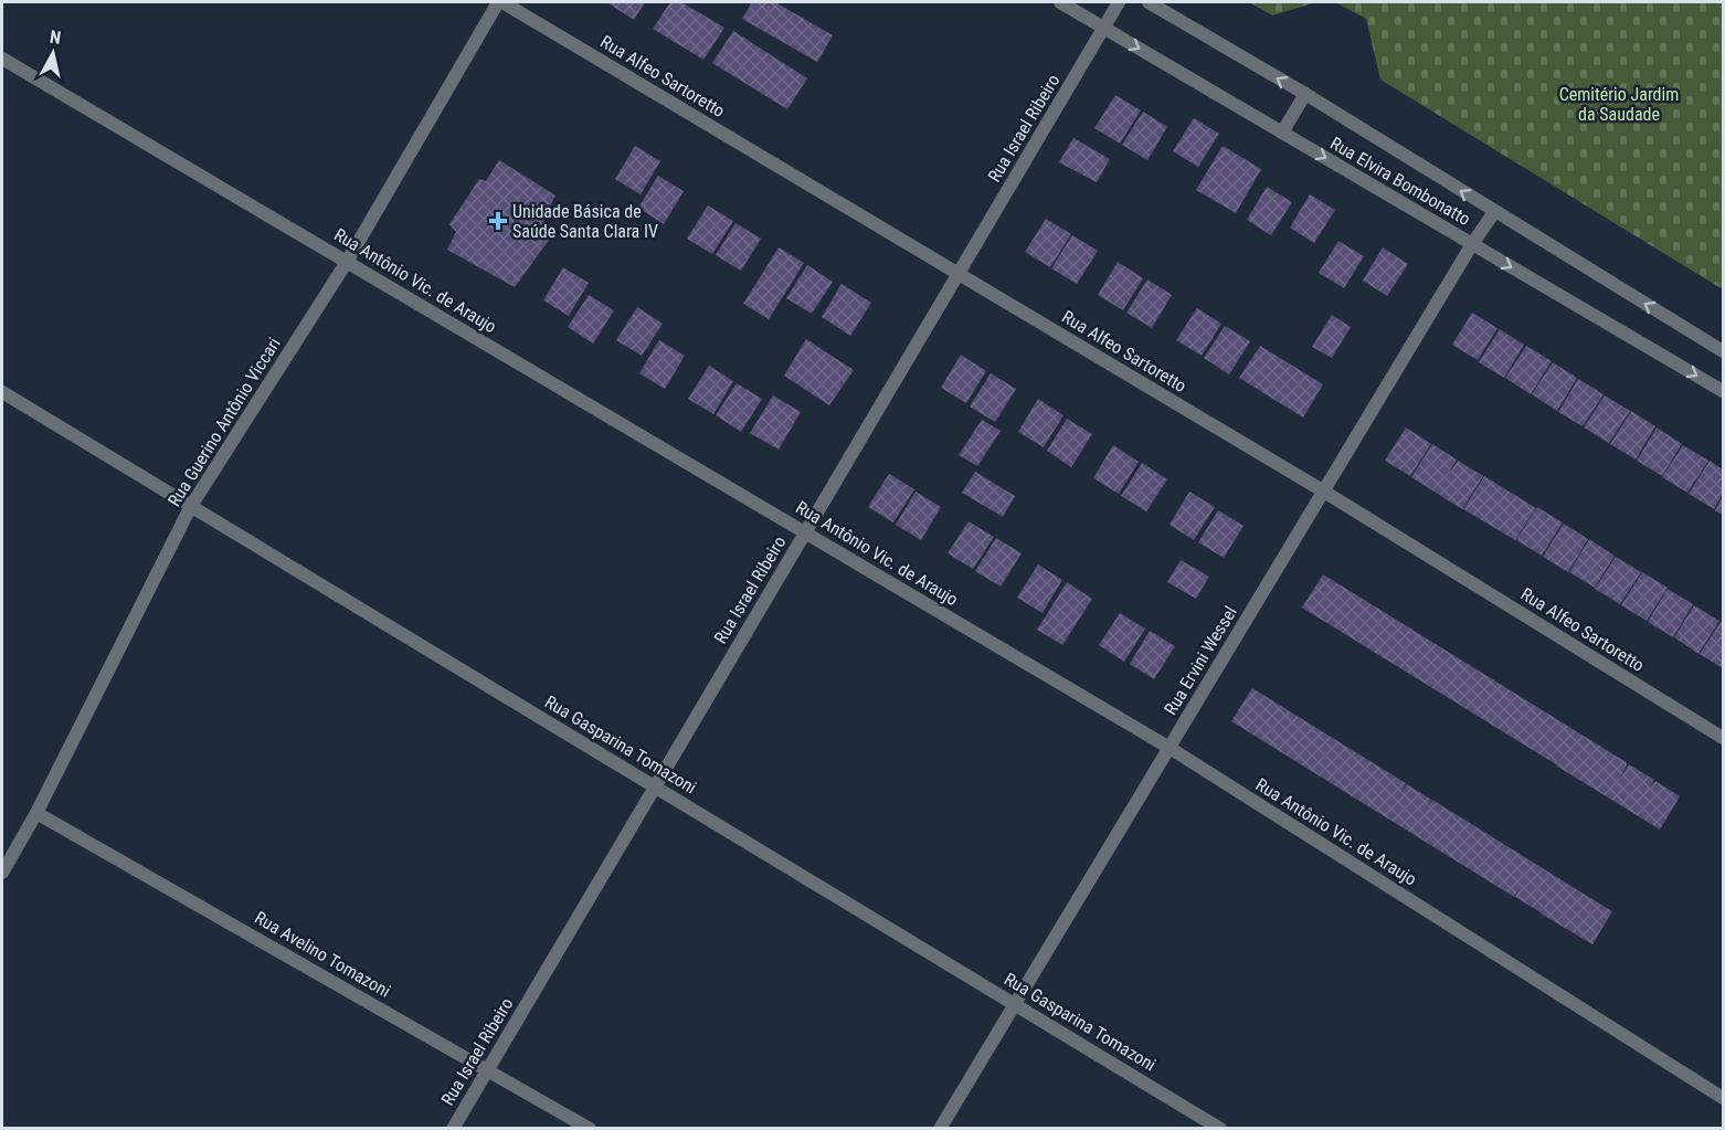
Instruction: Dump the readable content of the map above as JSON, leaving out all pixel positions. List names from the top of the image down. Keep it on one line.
{"streets":{"street":["Rua Alfeo Sartoretto","Rua Israel Ribeiro","Rua Elvira Bombonatto","Rua Antônio Vic. de Araujo","Rua Guerino Antônio Viccari","Rua Ervini Wessel","Rua Gasparina Tomazoni","Rua Avelino Tomazoni"]},"crossings":[["Rua Alfeo Sartoretto","Rua Israel Ribeiro"],["Rua Alfeo Sartoretto","Rua Guerino Antônio Viccari"],["Rua Alfeo Sartoretto","Rua Ervini Wessel"],["Rua Israel Ribeiro","Rua Elvira Bombonatto"],["Rua Israel Ribeiro","Rua Antônio Vic. de Araujo"],["Rua Israel Ribeiro","Rua Gasparina Tomazoni"],["Rua Israel Ribeiro","Rua Avelino Tomazoni"],["Rua Elvira Bombonatto","Rua Ervini Wessel"],["Rua Antônio Vic. de Araujo","Rua Guerino Antônio Viccari"],["Rua Antônio Vic. de Araujo","Rua Ervini Wessel"],["Rua Guerino Antônio Viccari","Rua Gasparina Tomazoni"],["Rua Guerino Antônio Viccari","Rua Avelino Tomazoni"],["Rua Ervini Wessel","Rua Gasparina Tomazoni"]],"parks":["Cemitério Jardim da Saudade"],"places":{"health":["Unidade Básica de Saúde Santa Clara IV"]},"north":"top"}
